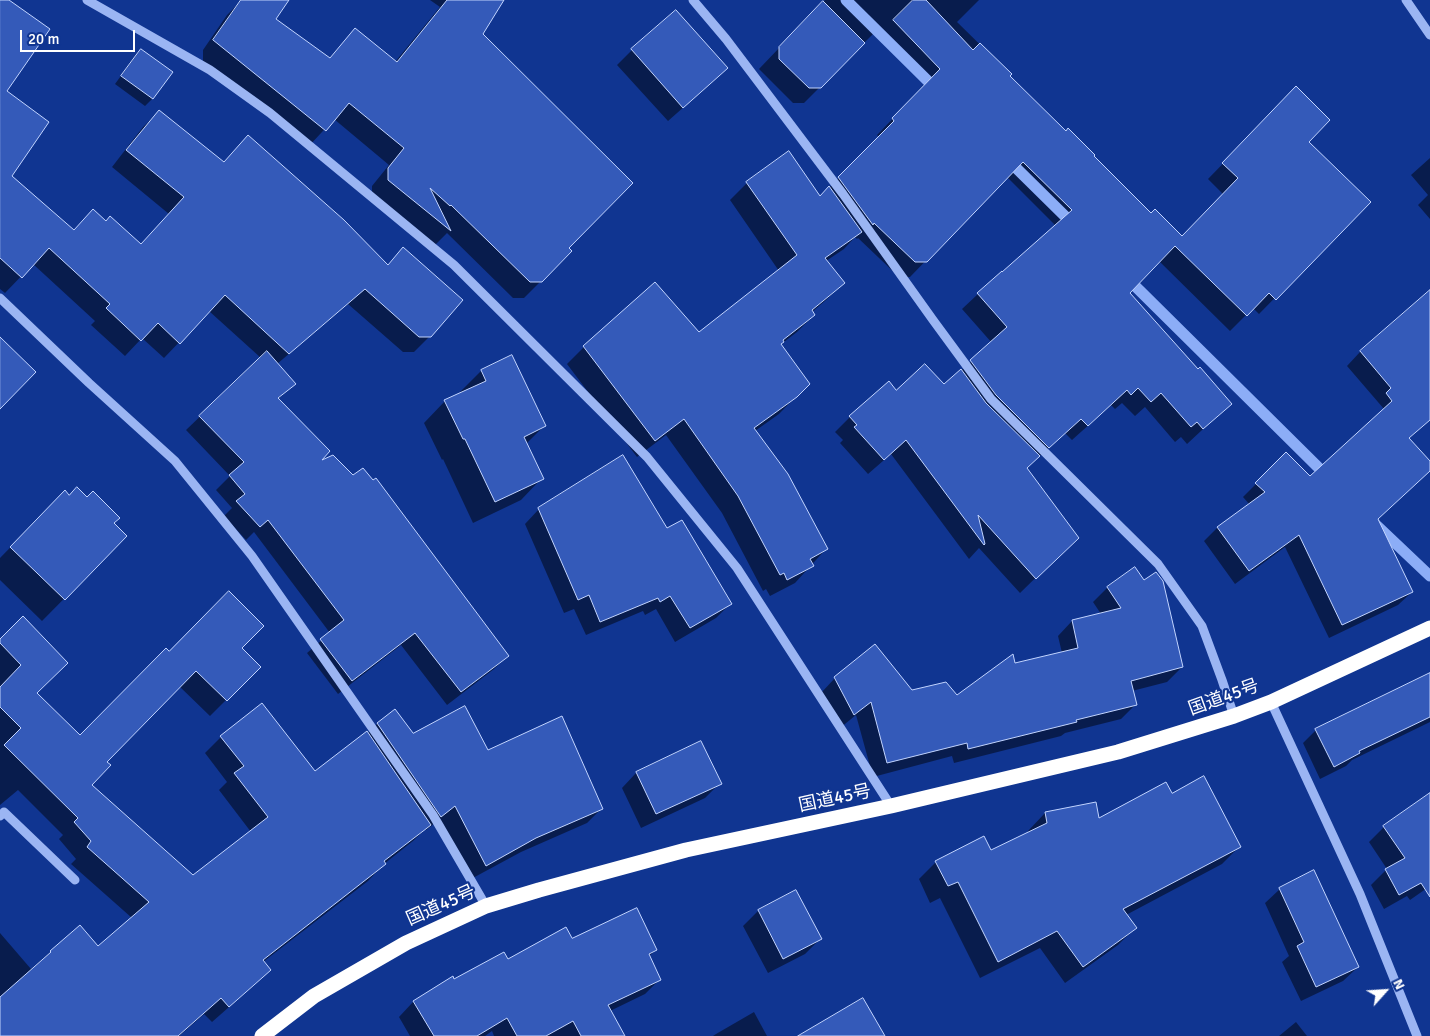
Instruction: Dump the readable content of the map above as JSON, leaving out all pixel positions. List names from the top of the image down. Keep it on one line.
{"streets":{"highway":["国道45号"]},"scale_bar":"20 m","north":"top right"}
